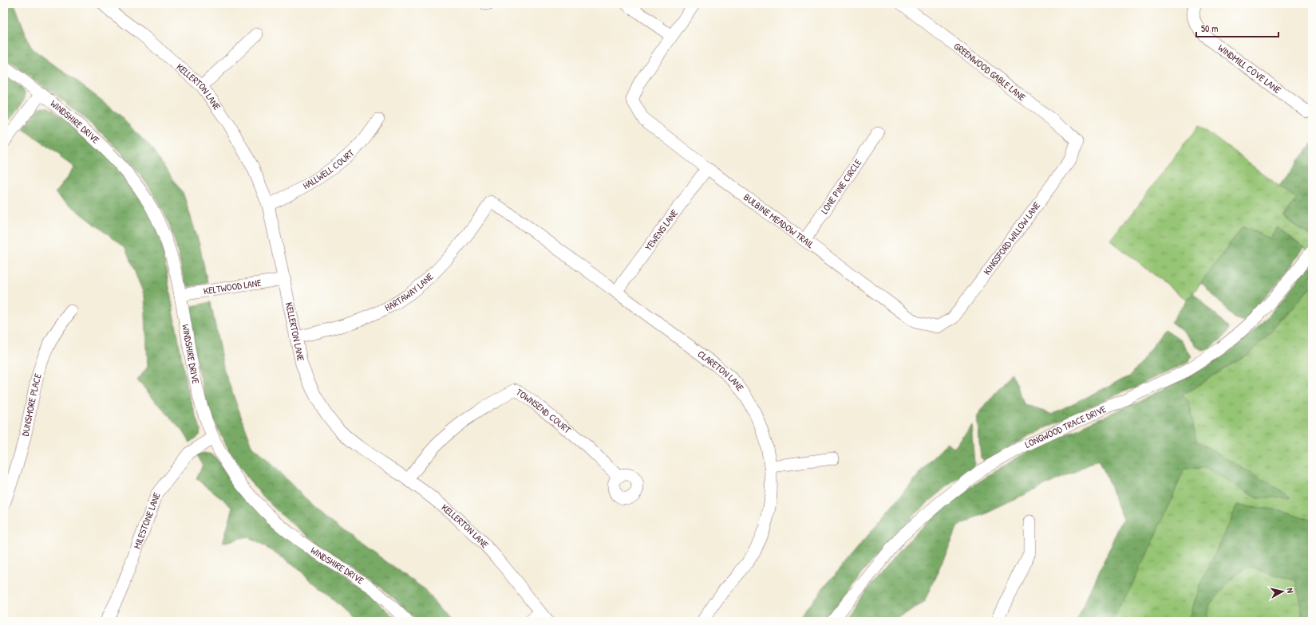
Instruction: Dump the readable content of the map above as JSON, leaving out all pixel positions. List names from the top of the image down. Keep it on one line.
{"streets":{"street":["WINDMILL COVE LANE","GREENWOOD GABLE LANE","KELLERTON LANE","WINDSHIRE DRIVE","HALLWELL COURT","LONE PINE CIRCLE","BULBINE MEADOW TRAIL","YEWENS LANE","KINGSFORD WILLOW LANE","KELTWOOD LANE","HARTAWAY LANE","CLARETON LANE","DUNSMORE PLACE","TOWNSEND COURT","LONGWOOD TRACE DRIVE","MILESTONE LANE"]},"crossings":[["GREENWOOD GABLE LANE","KINGSFORD WILLOW LANE"],["KELLERTON LANE","HALLWELL COURT"],["KELLERTON LANE","KELTWOOD LANE"],["KELLERTON LANE","HARTAWAY LANE"],["KELLERTON LANE","TOWNSEND COURT"],["WINDSHIRE DRIVE","KELTWOOD LANE"],["WINDSHIRE DRIVE","MILESTONE LANE"],["LONE PINE CIRCLE","BULBINE MEADOW TRAIL"],["BULBINE MEADOW TRAIL","YEWENS LANE"],["BULBINE MEADOW TRAIL","KINGSFORD WILLOW LANE"],["YEWENS LANE","CLARETON LANE"],["HARTAWAY LANE","CLARETON LANE"]],"scale_bar":"50 m","north":"right"}
